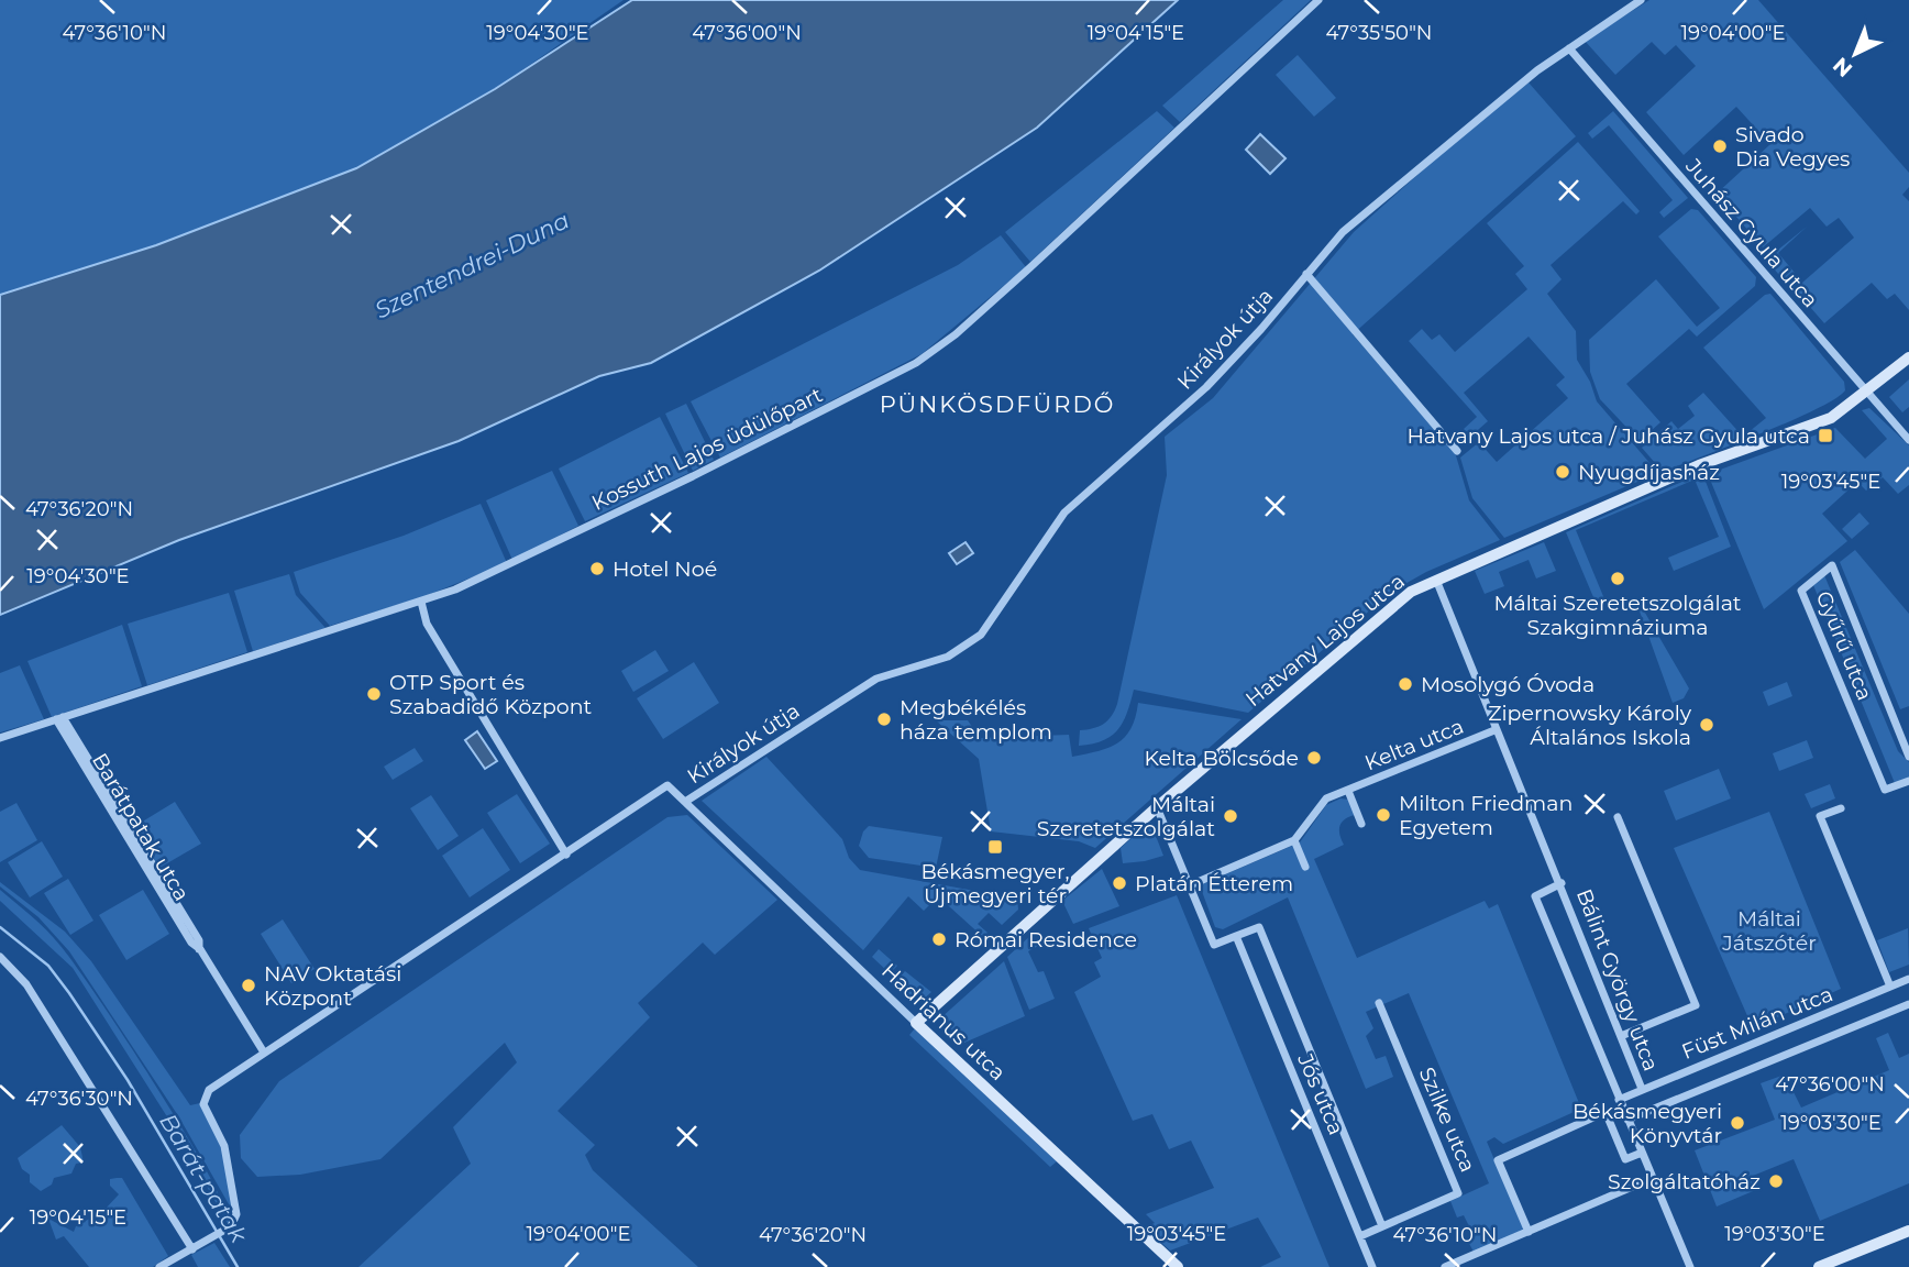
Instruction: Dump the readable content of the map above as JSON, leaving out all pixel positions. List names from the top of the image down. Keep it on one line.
{"streets":{"street":["Juhász Gyula utca","Királyok útja","Kossuth Lajos üdülőpart","Hatvany Lajos utca","Gyűrű utca","Kelta utca","Barátpatak utca","Bálint György utca","Hadrianus utca","Füst Milán utca","Jós utca","Szilke utca"]},"crossings":[["Juhász Gyula utca","Királyok útja"],["Juhász Gyula utca","Hatvany Lajos utca"],["Királyok útja","Barátpatak utca"],["Királyok útja","Hadrianus utca"],["Kossuth Lajos üdülőpart","Barátpatak utca"],["Hatvany Lajos utca","Bálint György utca"],["Hatvany Lajos utca","Hadrianus utca"],["Hatvany Lajos utca","Jós utca"],["Kelta utca","Bálint György utca"],["Kelta utca","Jós utca"],["Bálint György utca","Füst Milán utca"],["Jós utca","Szilke utca"]],"districts":["PÜNKÖSDFÜRDŐ"],"water":["Szentendrei-Duna","Barát-patak"],"parks":["Máltai Játszótér"],"places":{"other":["Sivado Dia Vegyes","Nyugdíjasház","Hotel Noé","Máltai Szeretetszolgálat Szakgimnáziuma","Mosolygó Óvoda","OTP Sport és Szabadidő Központ","Megbékélés háza templom","Zipernowsky Károly Általános Iskola","Kelta Bölcsőde","Milton Friedman Egyetem","Máltai Szeretetszolgálat","Platán Étterem","Római Residence","NAV Oktatási Központ","Békásmegyeri Könyvtár","Szolgáltatóház"],"transit":["Hatvany Lajos utca / Juhász Gyula utca","Békásmegyer, Újmegyeri tér"]},"north":"bottom left","coordinates":["47°36'10\"N","47°36'00\"N","47°35'50\"N","19°04'30\"E","19°04'15\"E","19°04'00\"E","19°03'45\"E","47°36'20\"N","47°36'30\"N","19°03'30\"E"]}
